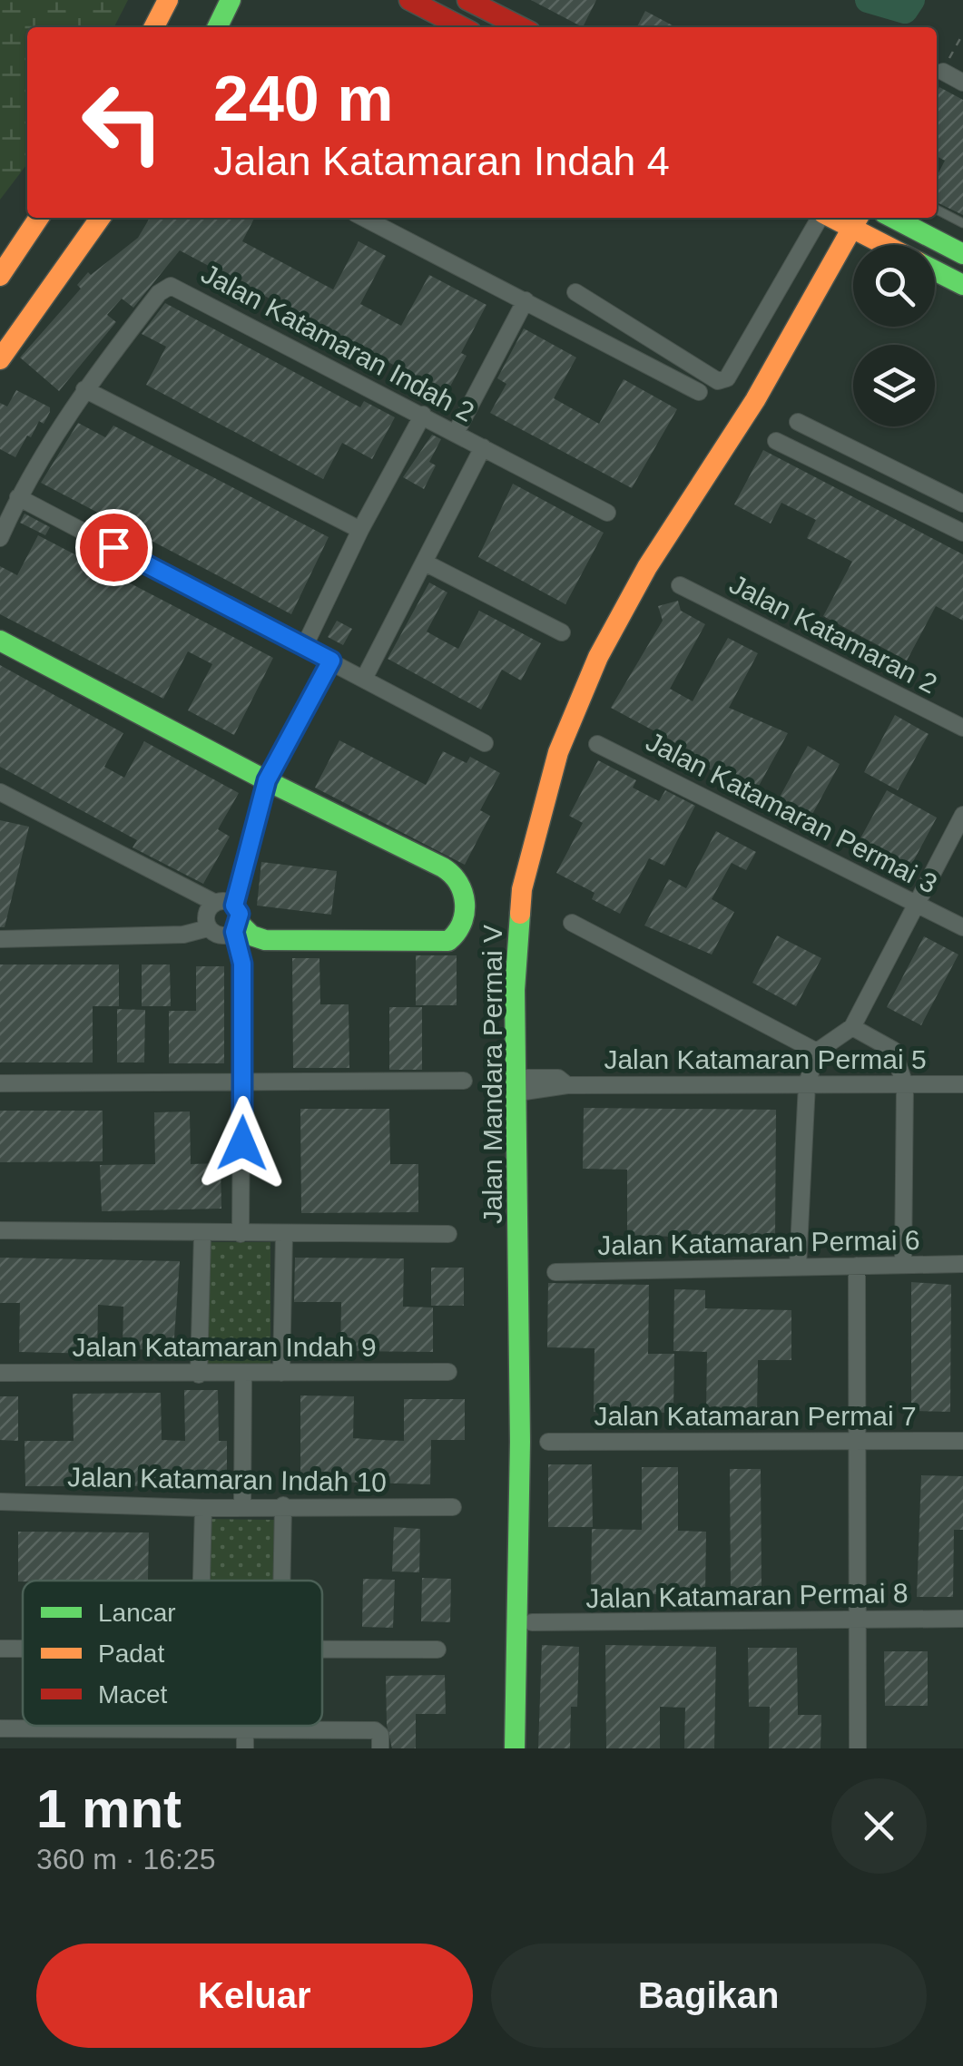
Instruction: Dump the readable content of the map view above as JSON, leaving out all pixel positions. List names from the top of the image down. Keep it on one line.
{"streets":{"street":["Jalan Katamaran Indah 2","Jalan Katamaran 2","Jalan Katamaran Permai 3","Jalan Katamaran Permai 5","Jalan Mandara Permai V","Jalan Katamaran Permai 6","Jalan Katamaran Indah 9","Jalan Katamaran Permai 7","Jalan Katamaran Indah 10","Jalan Katamaran Permai 8"]},"crossings":[["Jalan Katamaran Permai 5","Jalan Mandara Permai V"]],"legend":["Lancar","Padat","Macet"],"page":{"turn":["240 m","Jalan Katamaran Indah 4"],"heading":["1 mnt","360 m · 16:25"],"buttons":["Keluar","Bagikan"]}}
